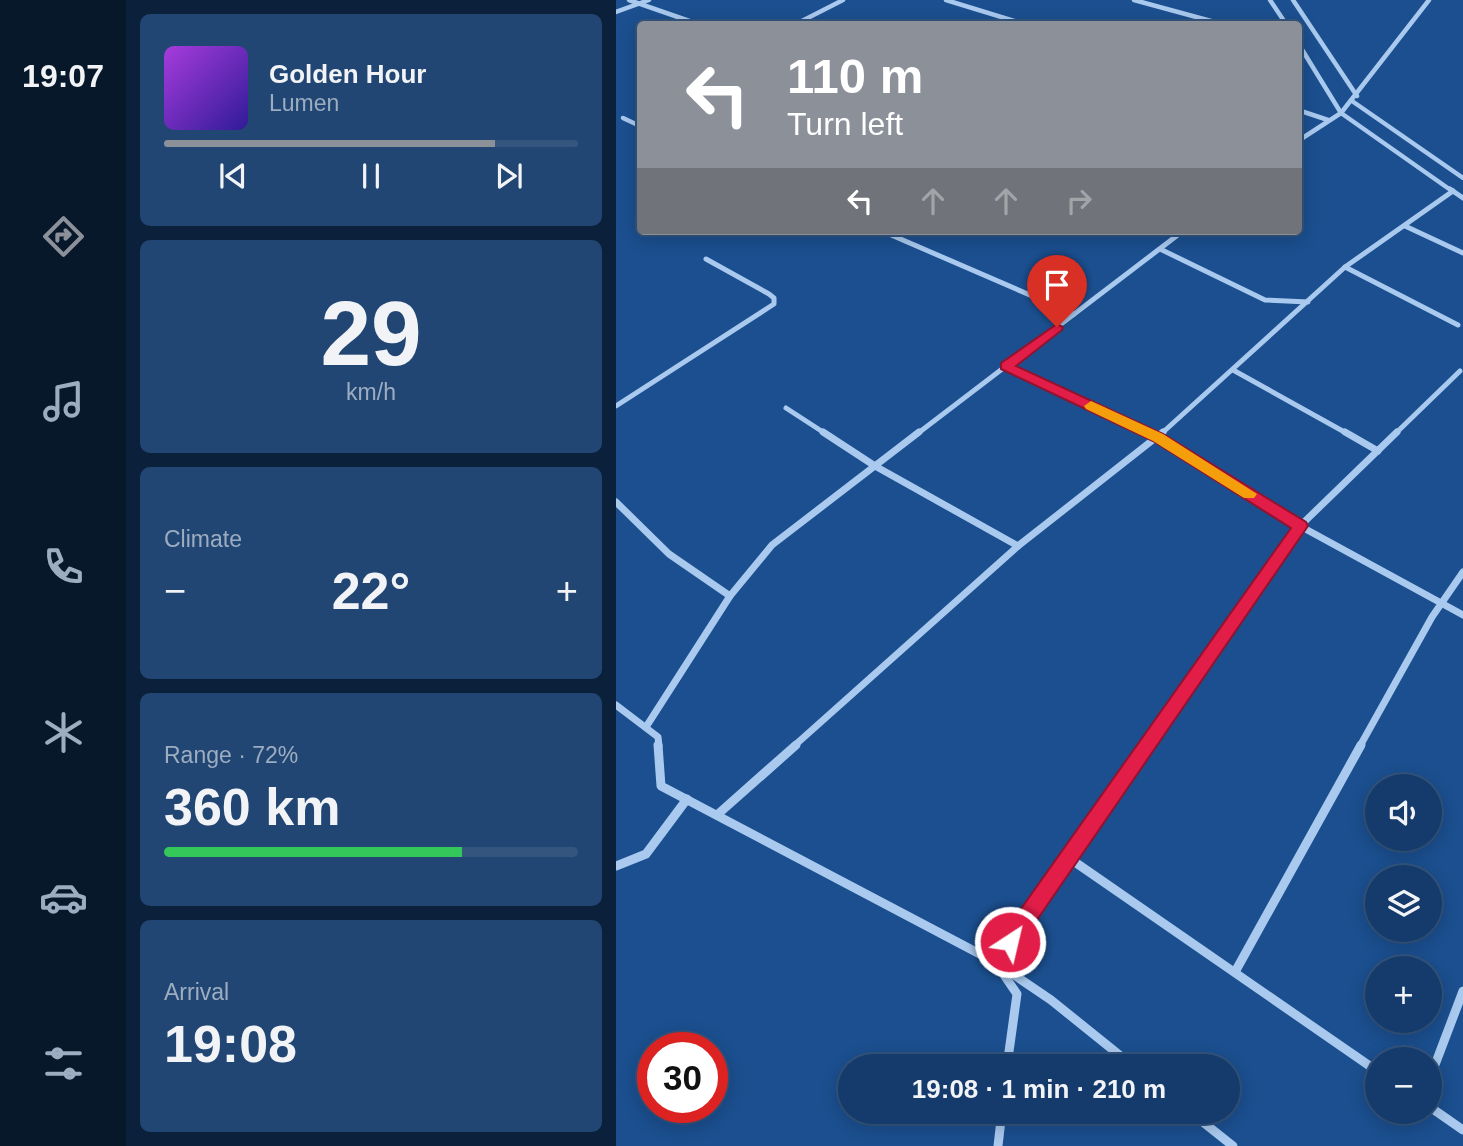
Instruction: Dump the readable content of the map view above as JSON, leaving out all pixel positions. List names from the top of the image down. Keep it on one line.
{"page":{"tabs":"19:07","turn":["110 m","Turn left"],"song":["Golden Hour","Lumen"],"tile":[["29","km/h"],"Climate",["Range · 72%","360 km"],["Arrival","19:08"]],"heat":["−","22°","+"],"map_buttons":["+","−"],"limit":"30","trip":"19:08 · 1 min · 210 m"}}
